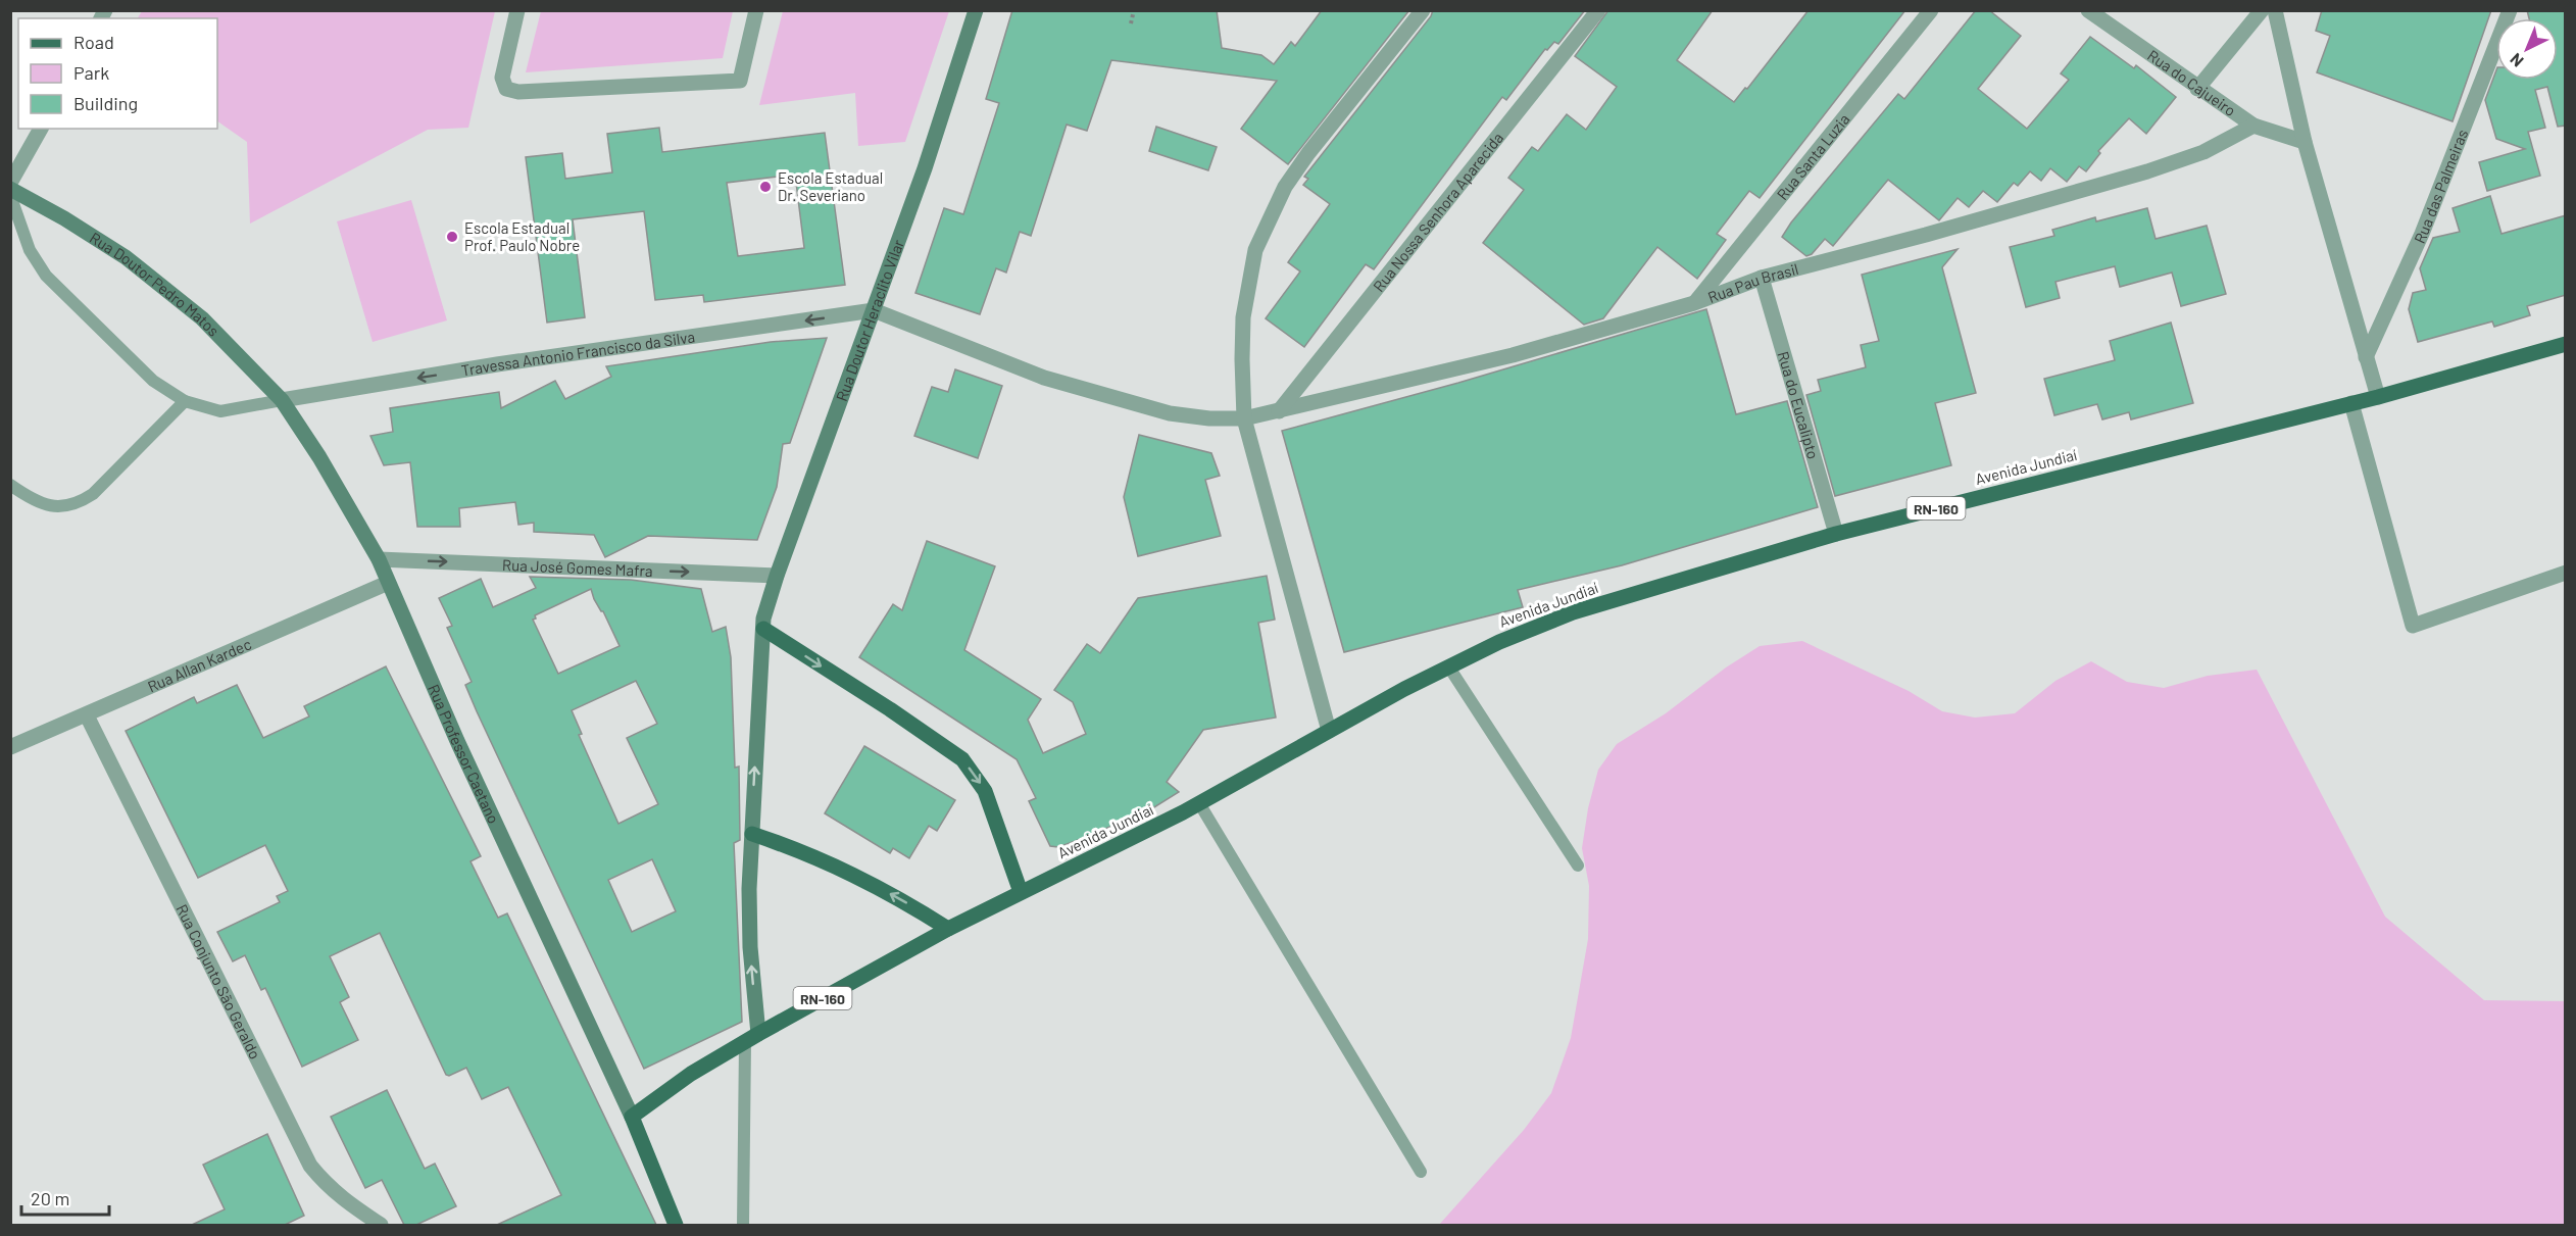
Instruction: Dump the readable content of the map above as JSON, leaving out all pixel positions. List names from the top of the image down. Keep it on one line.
{"streets":{"main road":["Rua Doutor Pedro Matos","Rua Doutor Heraclito Vilar","Avenida Jundiaí","RN-160","Rua Professor Caetano"],"street":["Rua do Cajueiro","Rua Santa Luzia","Rua das Palmeiras","Rua Nossa Senhora Aparecida","Rua Pau Brasil","Travessa Antonio Francisco da Silva","Rua do Eucalipto","Rua José Gomes Mafra","Rua Allan Kardec","Rua Conjunto São Geraldo"]},"crossings":[["Rua do Cajueiro","Rua Pau Brasil"],["Rua Santa Luzia","Rua Pau Brasil"],["Rua Nossa Senhora Aparecida","Rua Pau Brasil"],["Rua Pau Brasil","Rua Doutor Heraclito Vilar"],["Rua Pau Brasil","Travessa Antonio Francisco da Silva"],["Rua Pau Brasil","Rua do Eucalipto"],["Rua Doutor Pedro Matos","Travessa Antonio Francisco da Silva"],["Rua Doutor Pedro Matos","Rua Professor Caetano"],["Rua Doutor Heraclito Vilar","Travessa Antonio Francisco da Silva"],["Rua Doutor Heraclito Vilar","Rua José Gomes Mafra"],["Travessa Antonio Francisco da Silva","Rua Professor Caetano"],["Rua do Eucalipto","Avenida Jundiaí"],["Avenida Jundiaí","Rua Professor Caetano"],["Rua José Gomes Mafra","Rua Professor Caetano"],["Rua Allan Kardec","Rua Professor Caetano"],["Rua Allan Kardec","Rua Conjunto São Geraldo"]],"one_way":["Travessa Antonio Francisco da Silva","Rua José Gomes Mafra"],"places":["Escola Estadual Dr. Severiano","Escola Estadual Prof. Paulo Nobre"],"legend":["Road","Park","Building"],"scale_bar":"20 m","north":"bottom left"}
